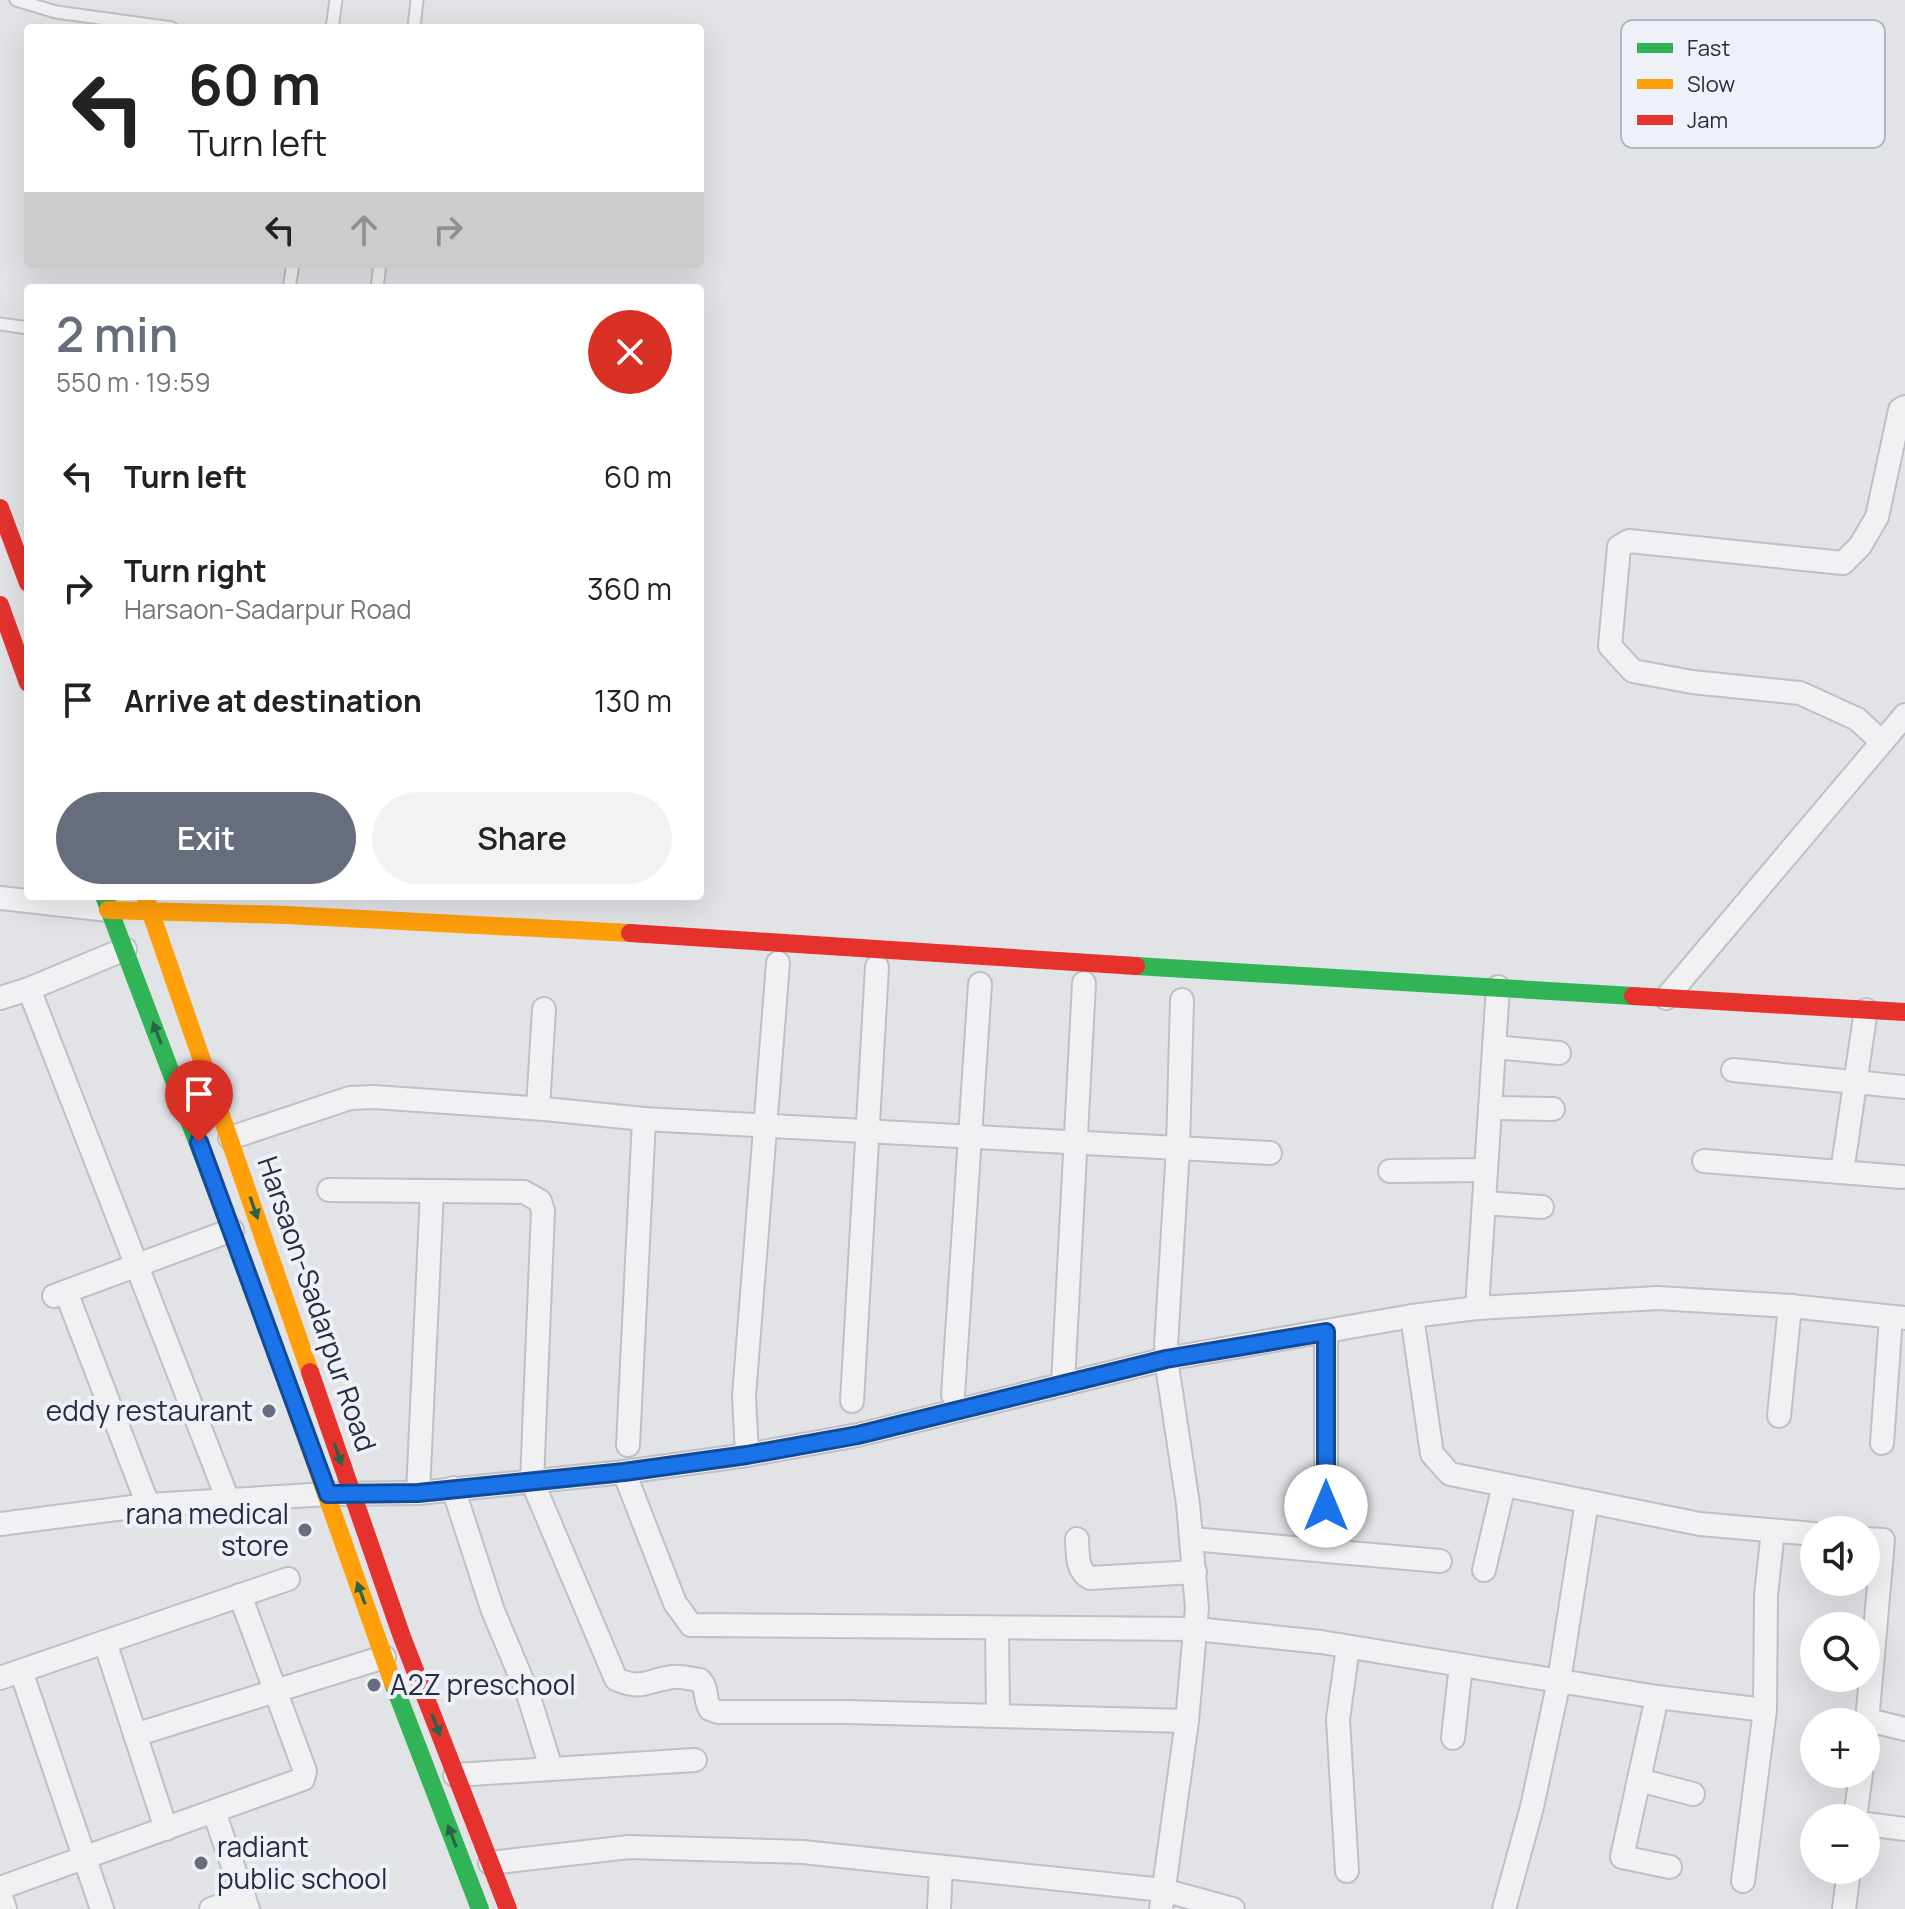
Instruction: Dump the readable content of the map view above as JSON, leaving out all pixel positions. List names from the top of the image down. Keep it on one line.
{"streets":{"street":["Harsaon-Sadarpur Road"]},"places":["eddy restaurant","rana medical store","A2Z preschool","radiant public school"],"legend":["Fast","Slow","Jam"],"page":{"turn":["60 m","Turn left"],"heading":["2 min","550 m · 19:59"],"list":[{"name":"Turn left","value":"60 m"},{"name":"Turn right","note":"Harsaon-Sadarpur Road","value":"360 m"},{"name":"Arrive at destination","value":"130 m"}],"buttons":["Exit","Share"],"map_buttons":["+","−"]}}
